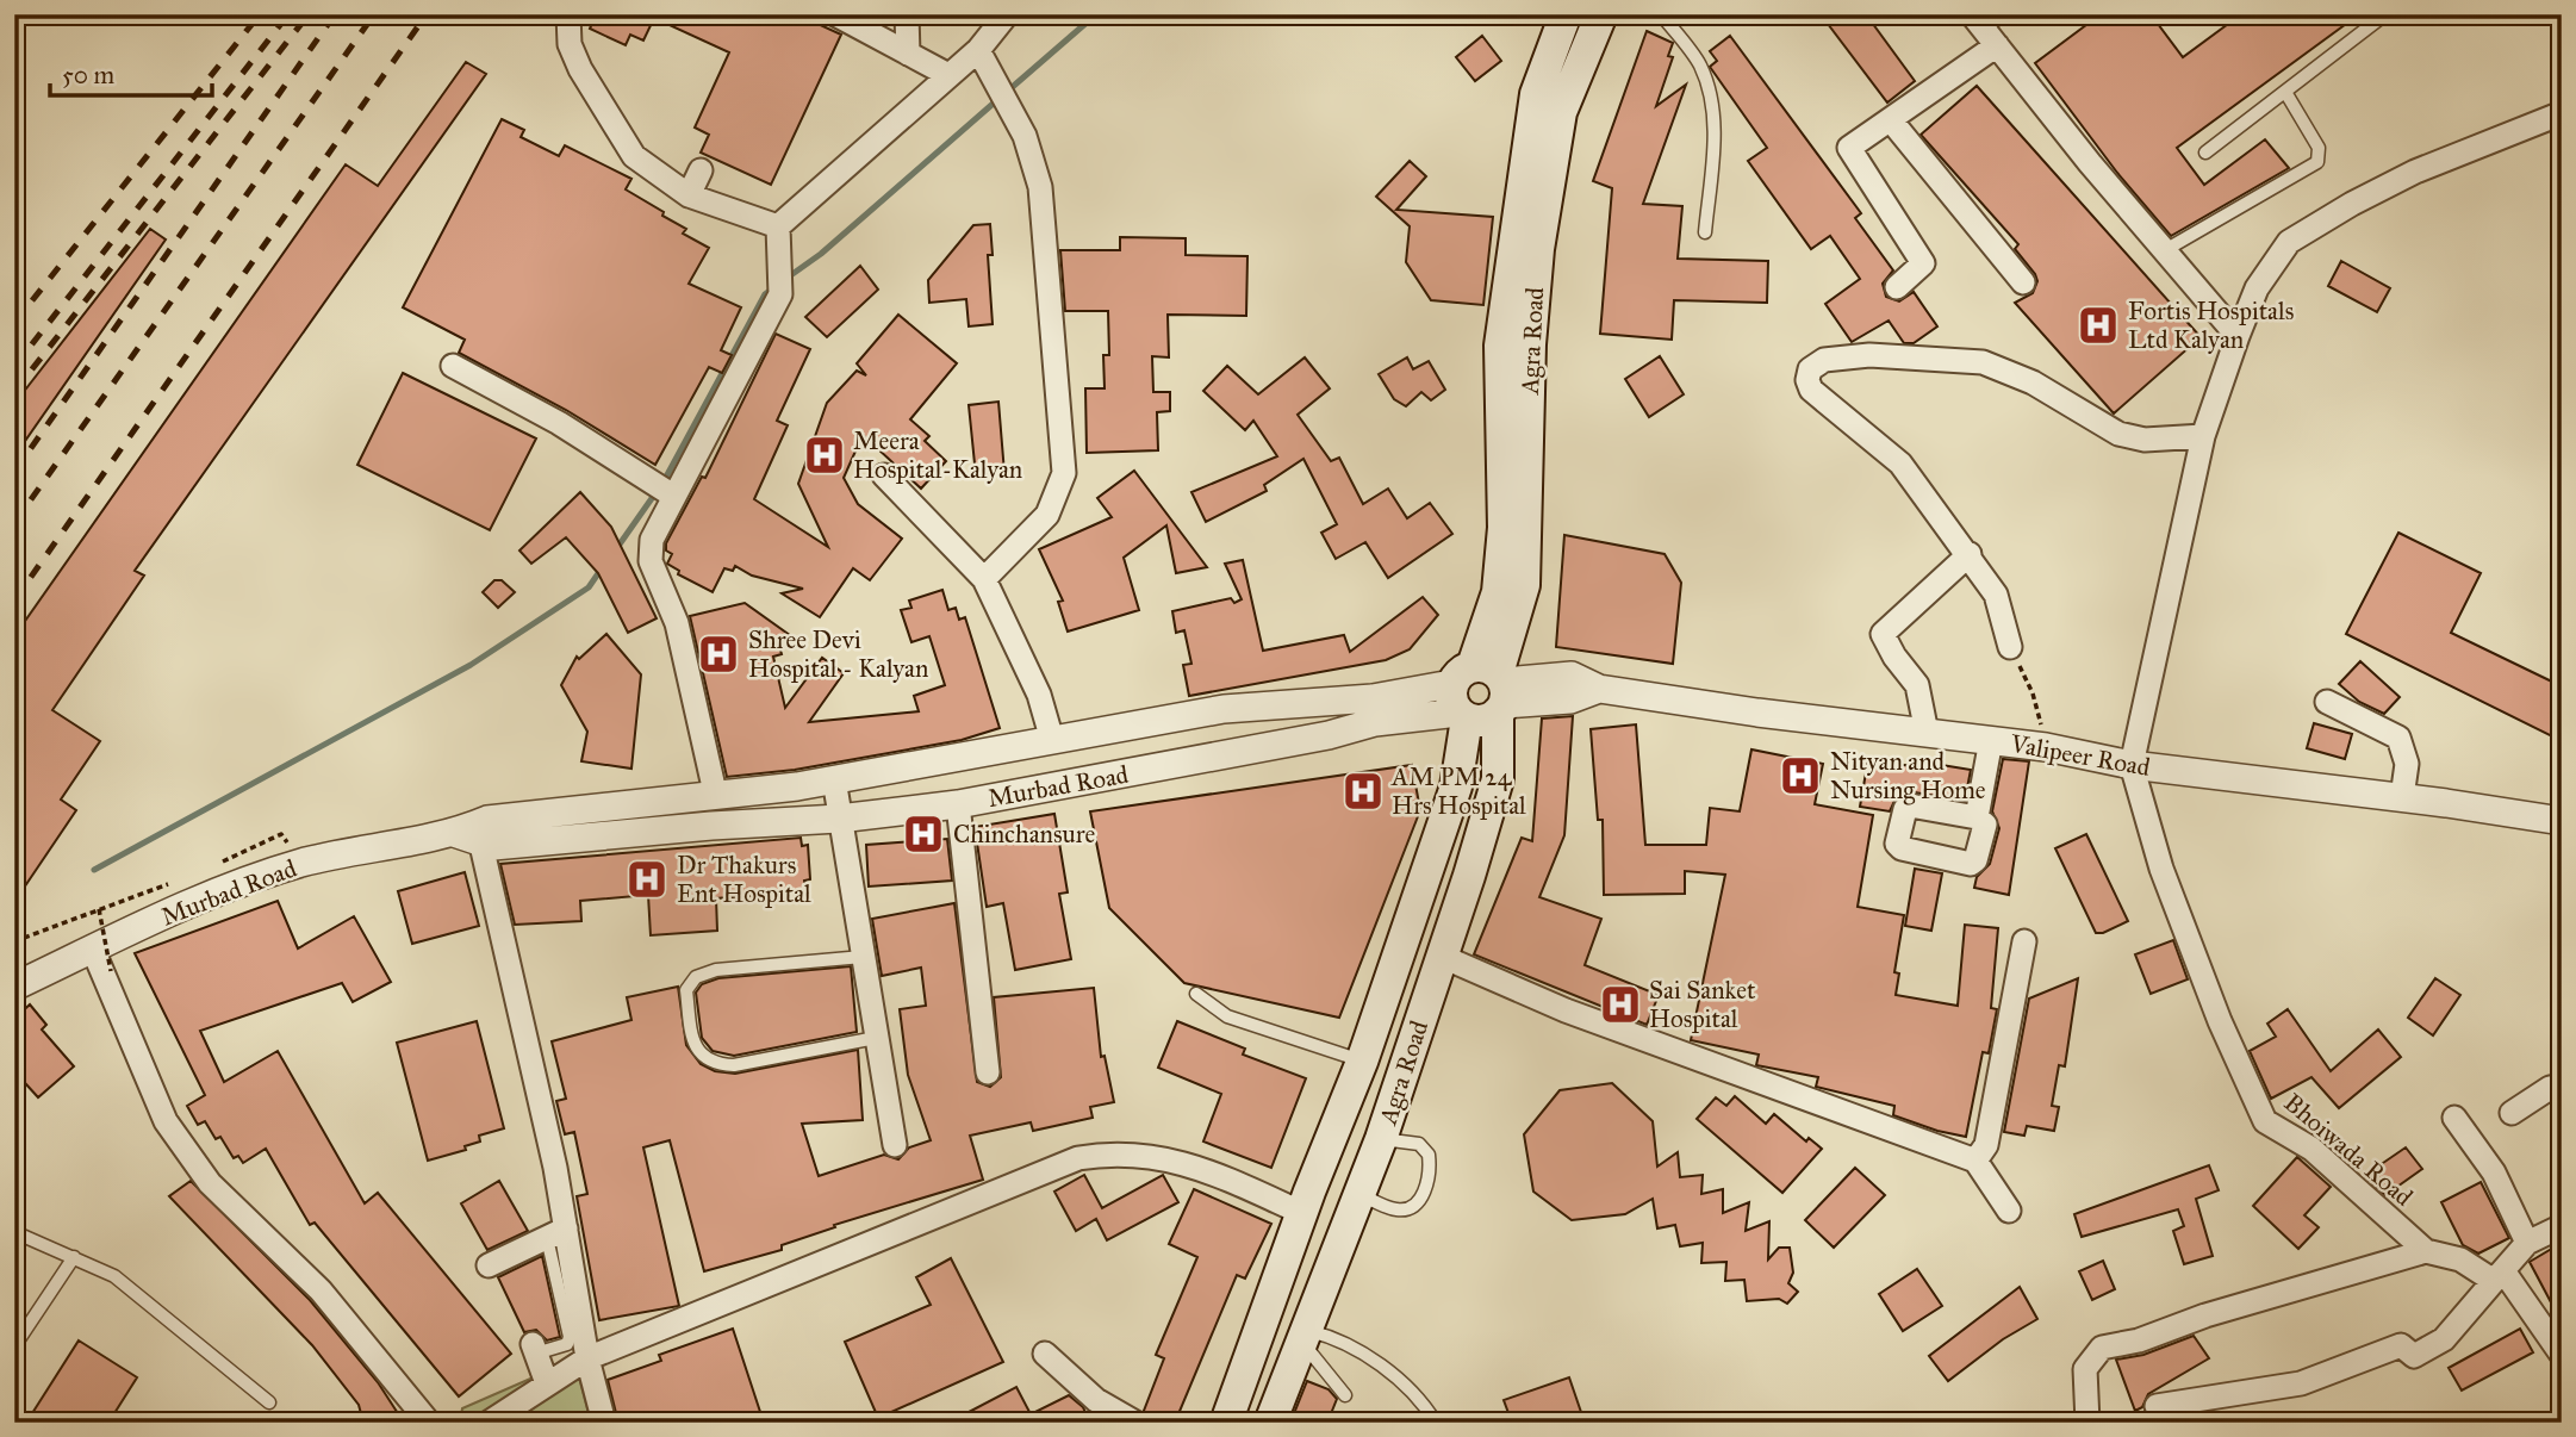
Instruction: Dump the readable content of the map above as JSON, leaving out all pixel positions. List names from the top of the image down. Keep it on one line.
{"streets":{"main road":["Agra Road"],"street":["Valipeer Road","Murbad Road","Bhoiwada Road"]},"crossings":[["Agra Road","Valipeer Road"],["Agra Road","Murbad Road"],["Valipeer Road","Murbad Road"],["Valipeer Road","Bhoiwada Road"]],"places":{"hospital":["Fortis Hospitals Ltd Kalyan","Meera Hospital-Kalyan","Shree Devi Hospital - Kalyan","Nityan and Nursing Home","AM PM 24 Hrs Hospital","Chinchansure","Dr Thakurs Ent Hospital","Sai Sanket Hospital"]},"scale_bar":"50 m"}
